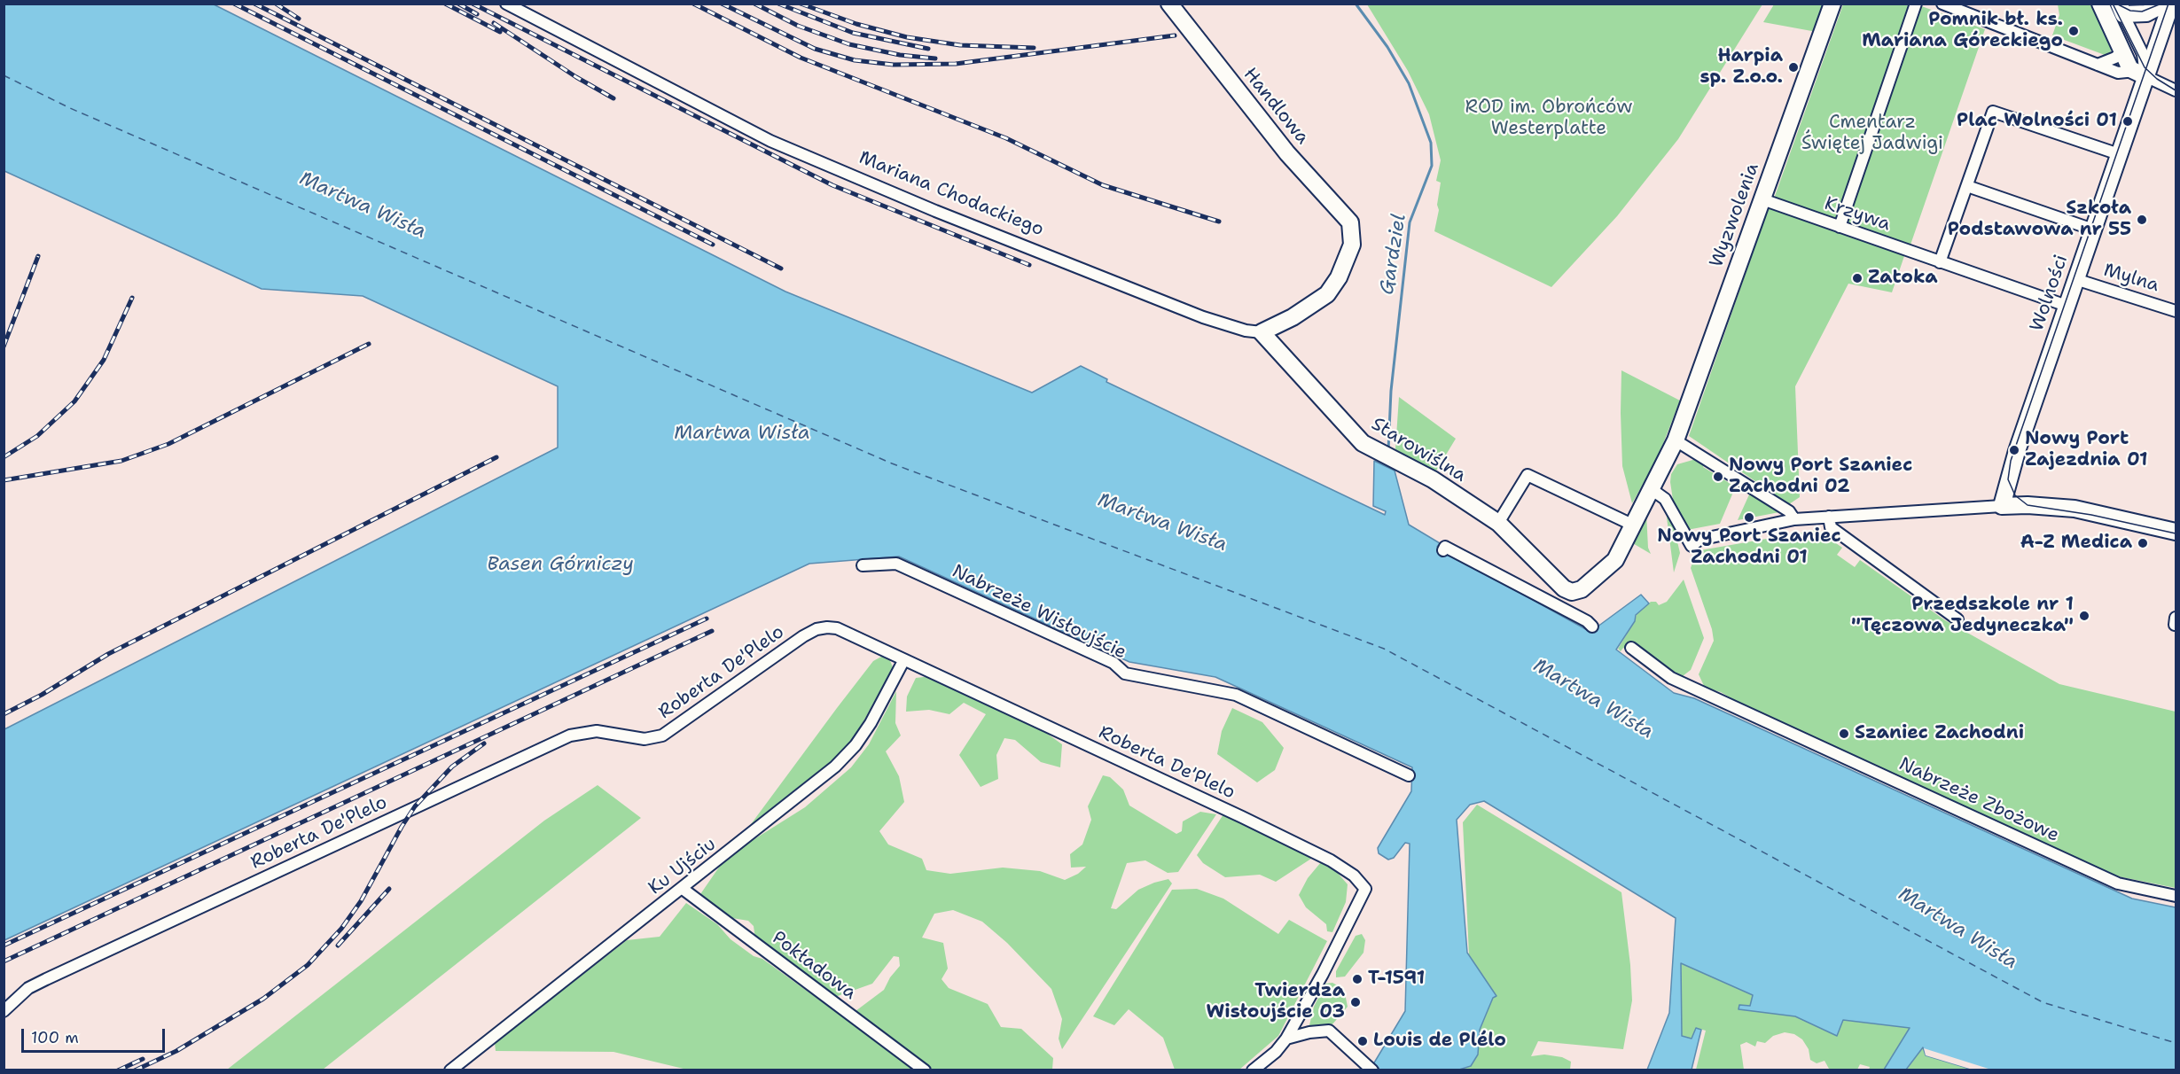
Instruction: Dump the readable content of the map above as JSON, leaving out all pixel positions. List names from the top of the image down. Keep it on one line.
{"streets":{"street":["Handlowa","Mariana Chodackiego","Krzywa","Wyzwolenia","Mylna","Wolności","Starowiślna","Nabrzeże Wisłoujście","Roberta De'Plelo","Nabrzeże Zbożowe","Ku Ujściu","Pokładowa"]},"crossings":[["Handlowa","Mariana Chodackiego"],["Handlowa","Starowiślna"],["Mariana Chodackiego","Starowiślna"],["Krzywa","Wyzwolenia"],["Krzywa","Wolności"],["Wyzwolenia","Starowiślna"],["Mylna","Wolności"],["Roberta De'Plelo","Ku Ujściu"],["Ku Ujściu","Pokładowa"]],"water":["Martwa Wisła","Gardziel","Basen Górniczy"],"parks":["ROD im. Obrońców Westerplatte","Cmentarz Świętej Jadwigi"],"places":["Pomnik bł. ks. Mariana Góreckiego","Harpia sp. Z.o.o.","Plac Wolności 01","Szkoła Podstawowa nr 55","Zatoka","Nowy Port Zajezdnia 01","Nowy Port Szaniec Zachodni 02","Nowy Port Szaniec Zachodni 01","A-Z Medica","Przedszkole nr 1 \"Tęczowa Jedyneczka\"","Szaniec Zachodni","T-1591","Twierdza Wisłoujście 03","Louis de Plélo"],"scale_bar":"100 m"}
